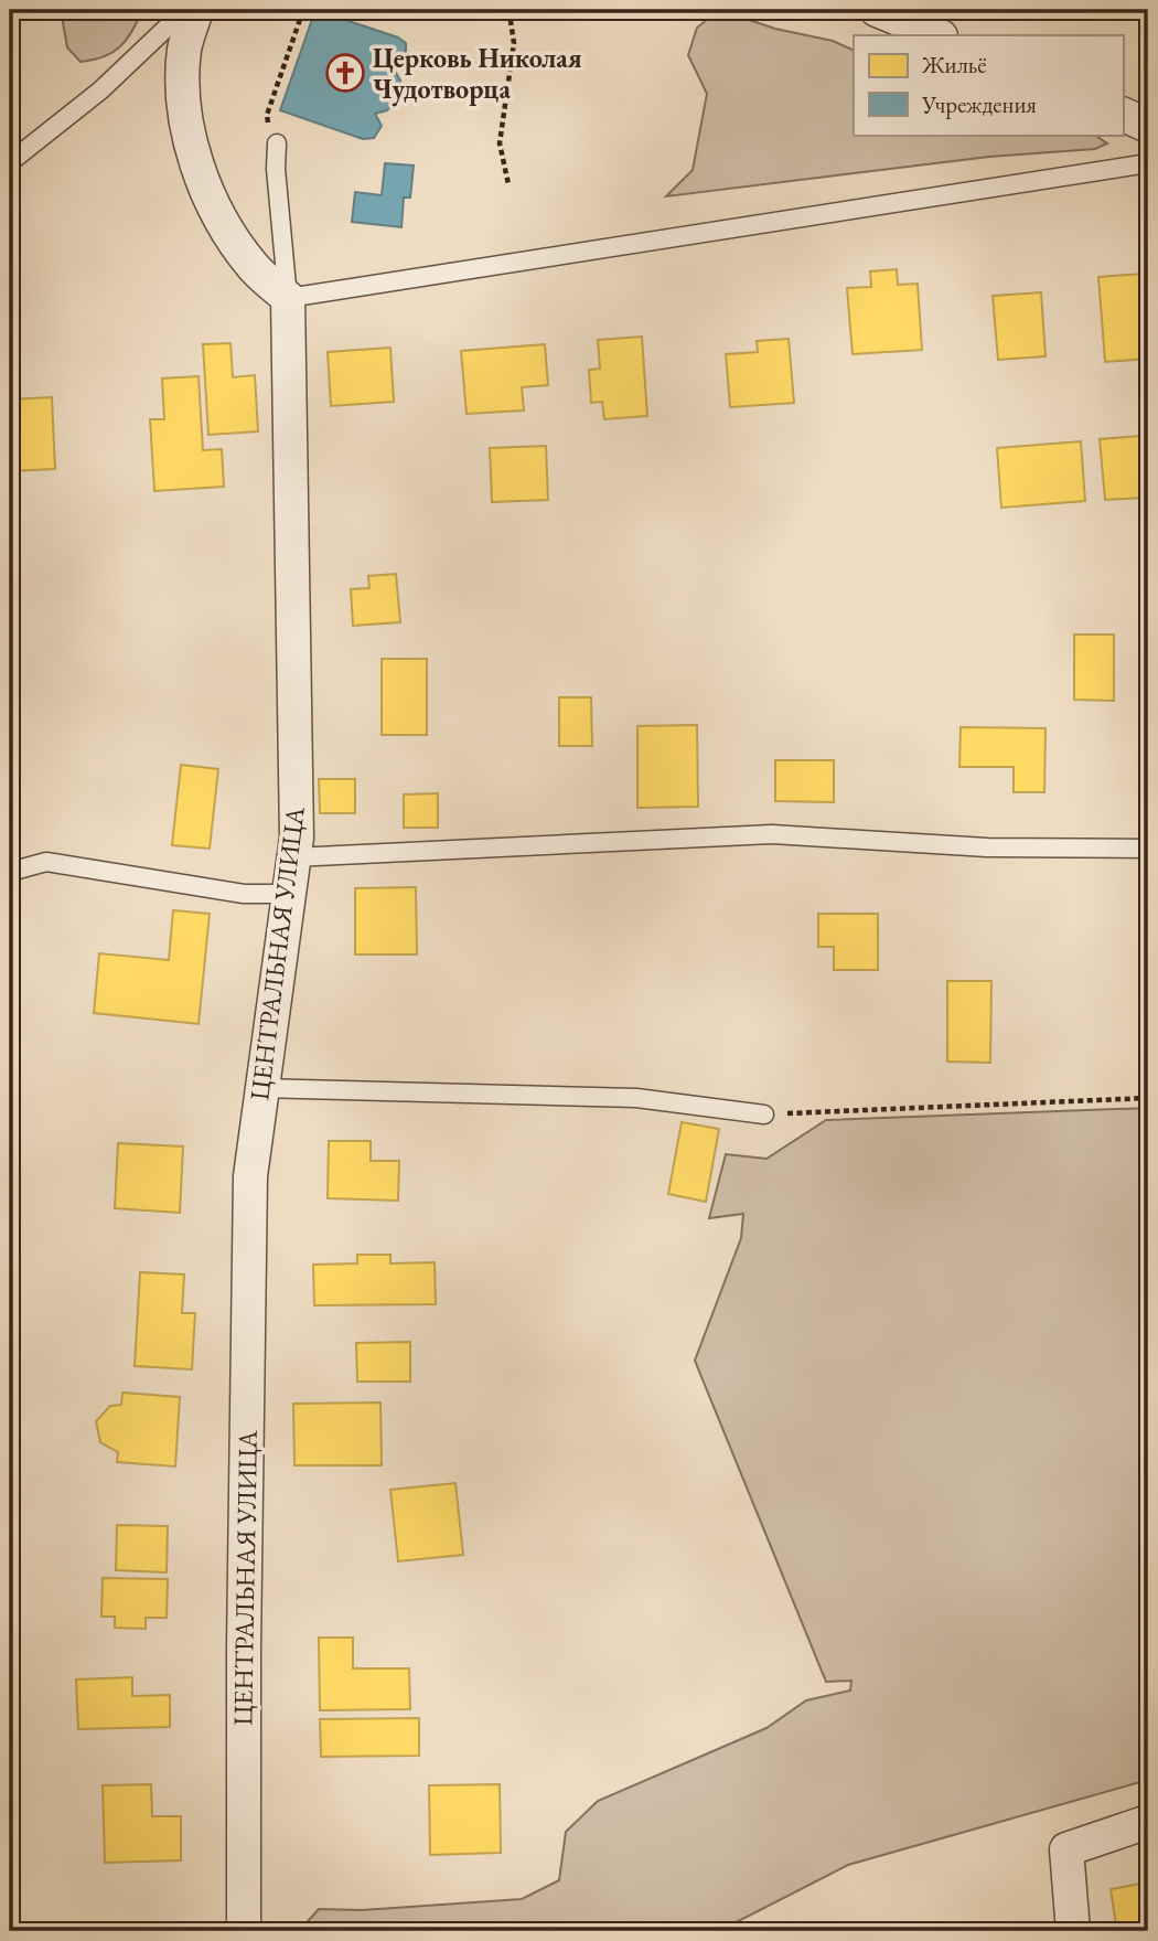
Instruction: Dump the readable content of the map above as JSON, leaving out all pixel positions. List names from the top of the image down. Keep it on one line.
{"streets":{"street":["ЦЕНТРАЛЬНАЯ УЛИЦА"]},"places":{"church":["Церковь Николая Чудотворца"]},"legend":["Жильё","Учреждения"]}
